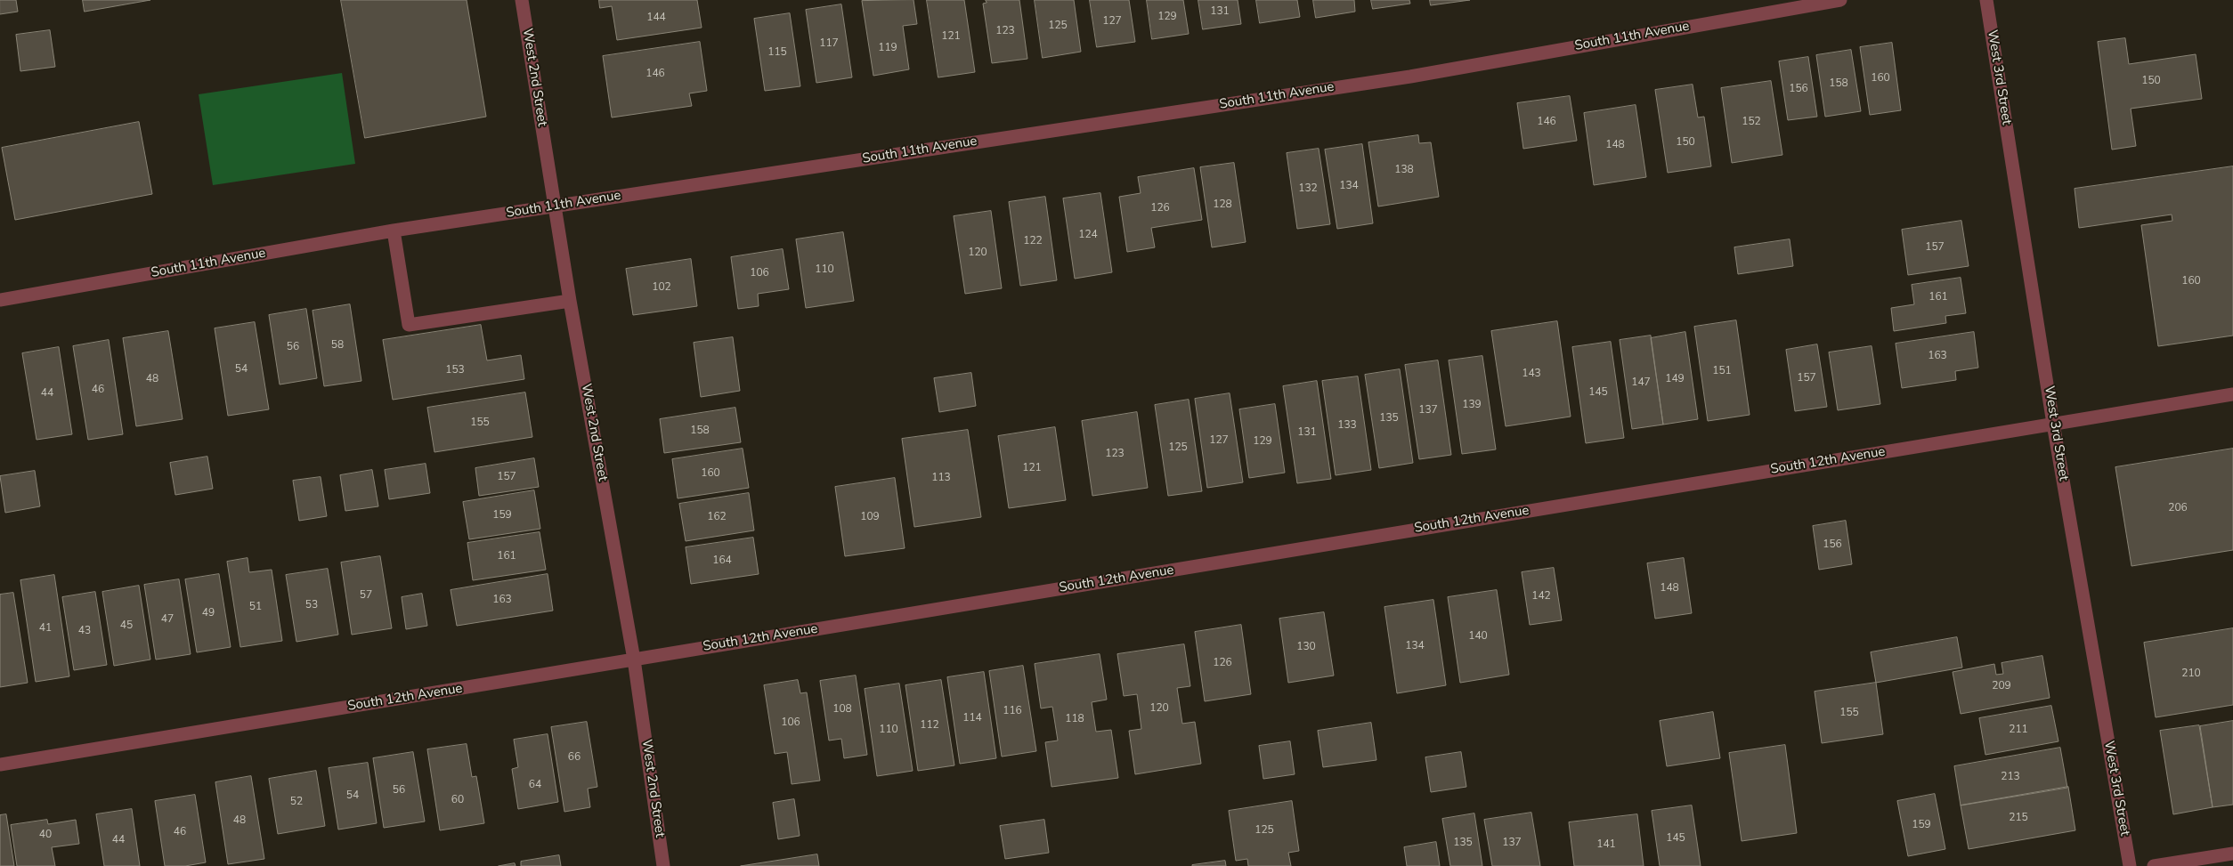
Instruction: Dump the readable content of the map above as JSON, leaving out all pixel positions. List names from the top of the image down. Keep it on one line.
{"streets":{"street":["South 11th Avenue","West 2nd Street","West 3rd Street","South 12th Avenue"]},"crossings":[["South 11th Avenue","West 2nd Street"],["West 2nd Street","South 12th Avenue"],["West 3rd Street","South 12th Avenue"]],"house_numbers":["131","129","144","127","125","123","121","117","119","115","146","160","150","158","156","146","152","150","148","138","134","132","128","126","124","122","157","120","110","106","160","102","161","58","56","163","54","153","151","143","157","48","149","147","46","145","44","139","137","135","155","133","158","131","127","129","125","123","121","160","157","113","206","159","162","109","156","161","164","148","57","142","163","53","51","49","47","45","41","43","140","134","130","126","210","209","120","108","116","155","114","118","106","112","110","211","66","213","64","56","54","60","52","215","48","159","125","46","40","145","44","135","137","141"]}
